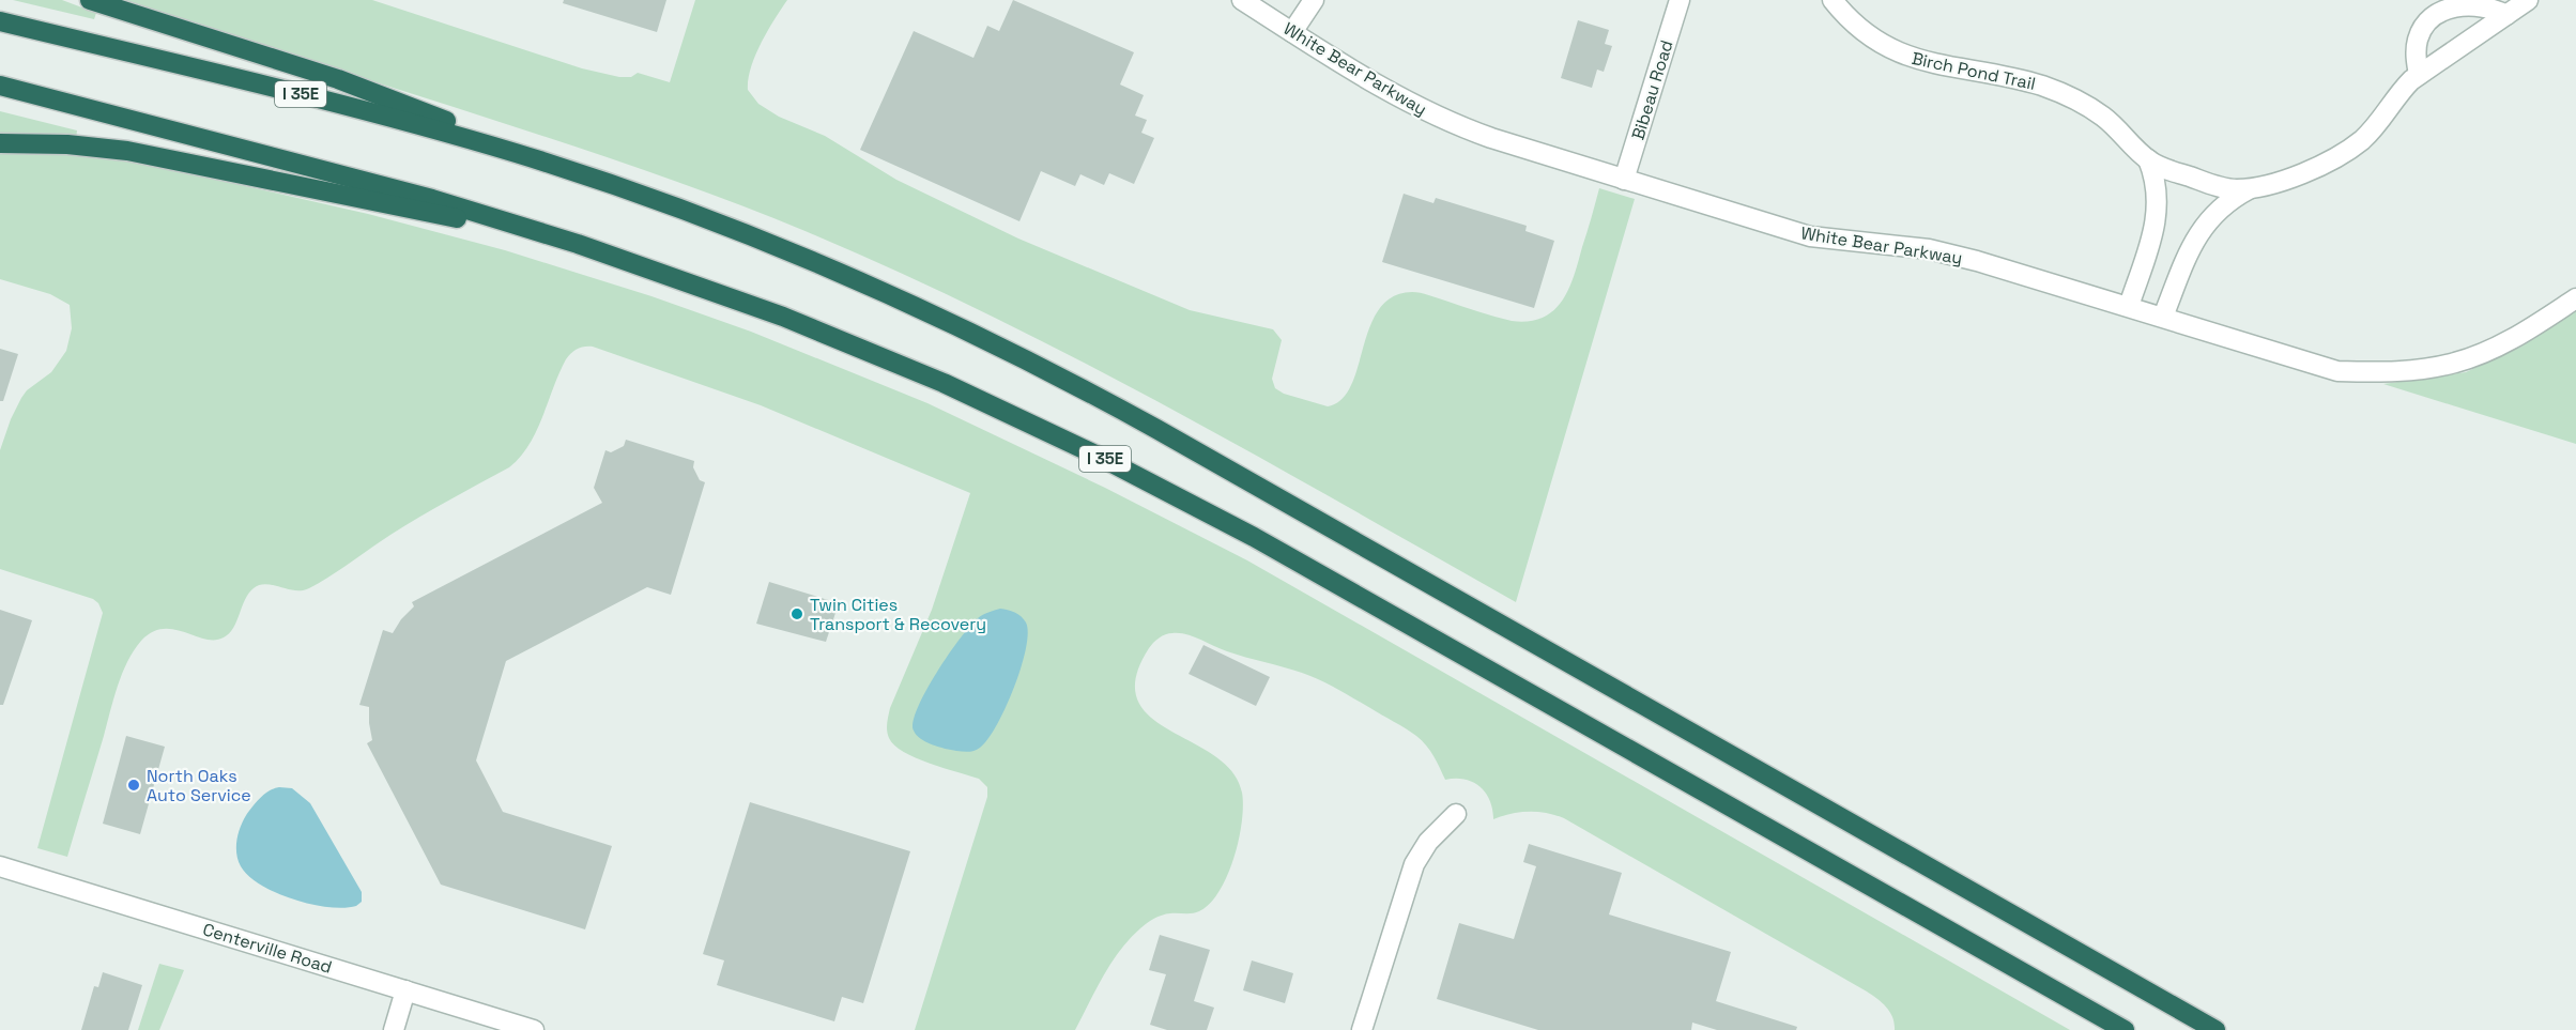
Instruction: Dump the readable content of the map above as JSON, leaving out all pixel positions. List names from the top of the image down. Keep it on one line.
{"streets":{"highway":["I 35E"],"street":["White Bear Parkway","Birch Pond Trail","Bibeau Road","Centerville Road"]},"crossings":[["White Bear Parkway","Bibeau Road"]],"places":["Twin Cities Transport & Recovery","North Oaks Auto Service"]}
